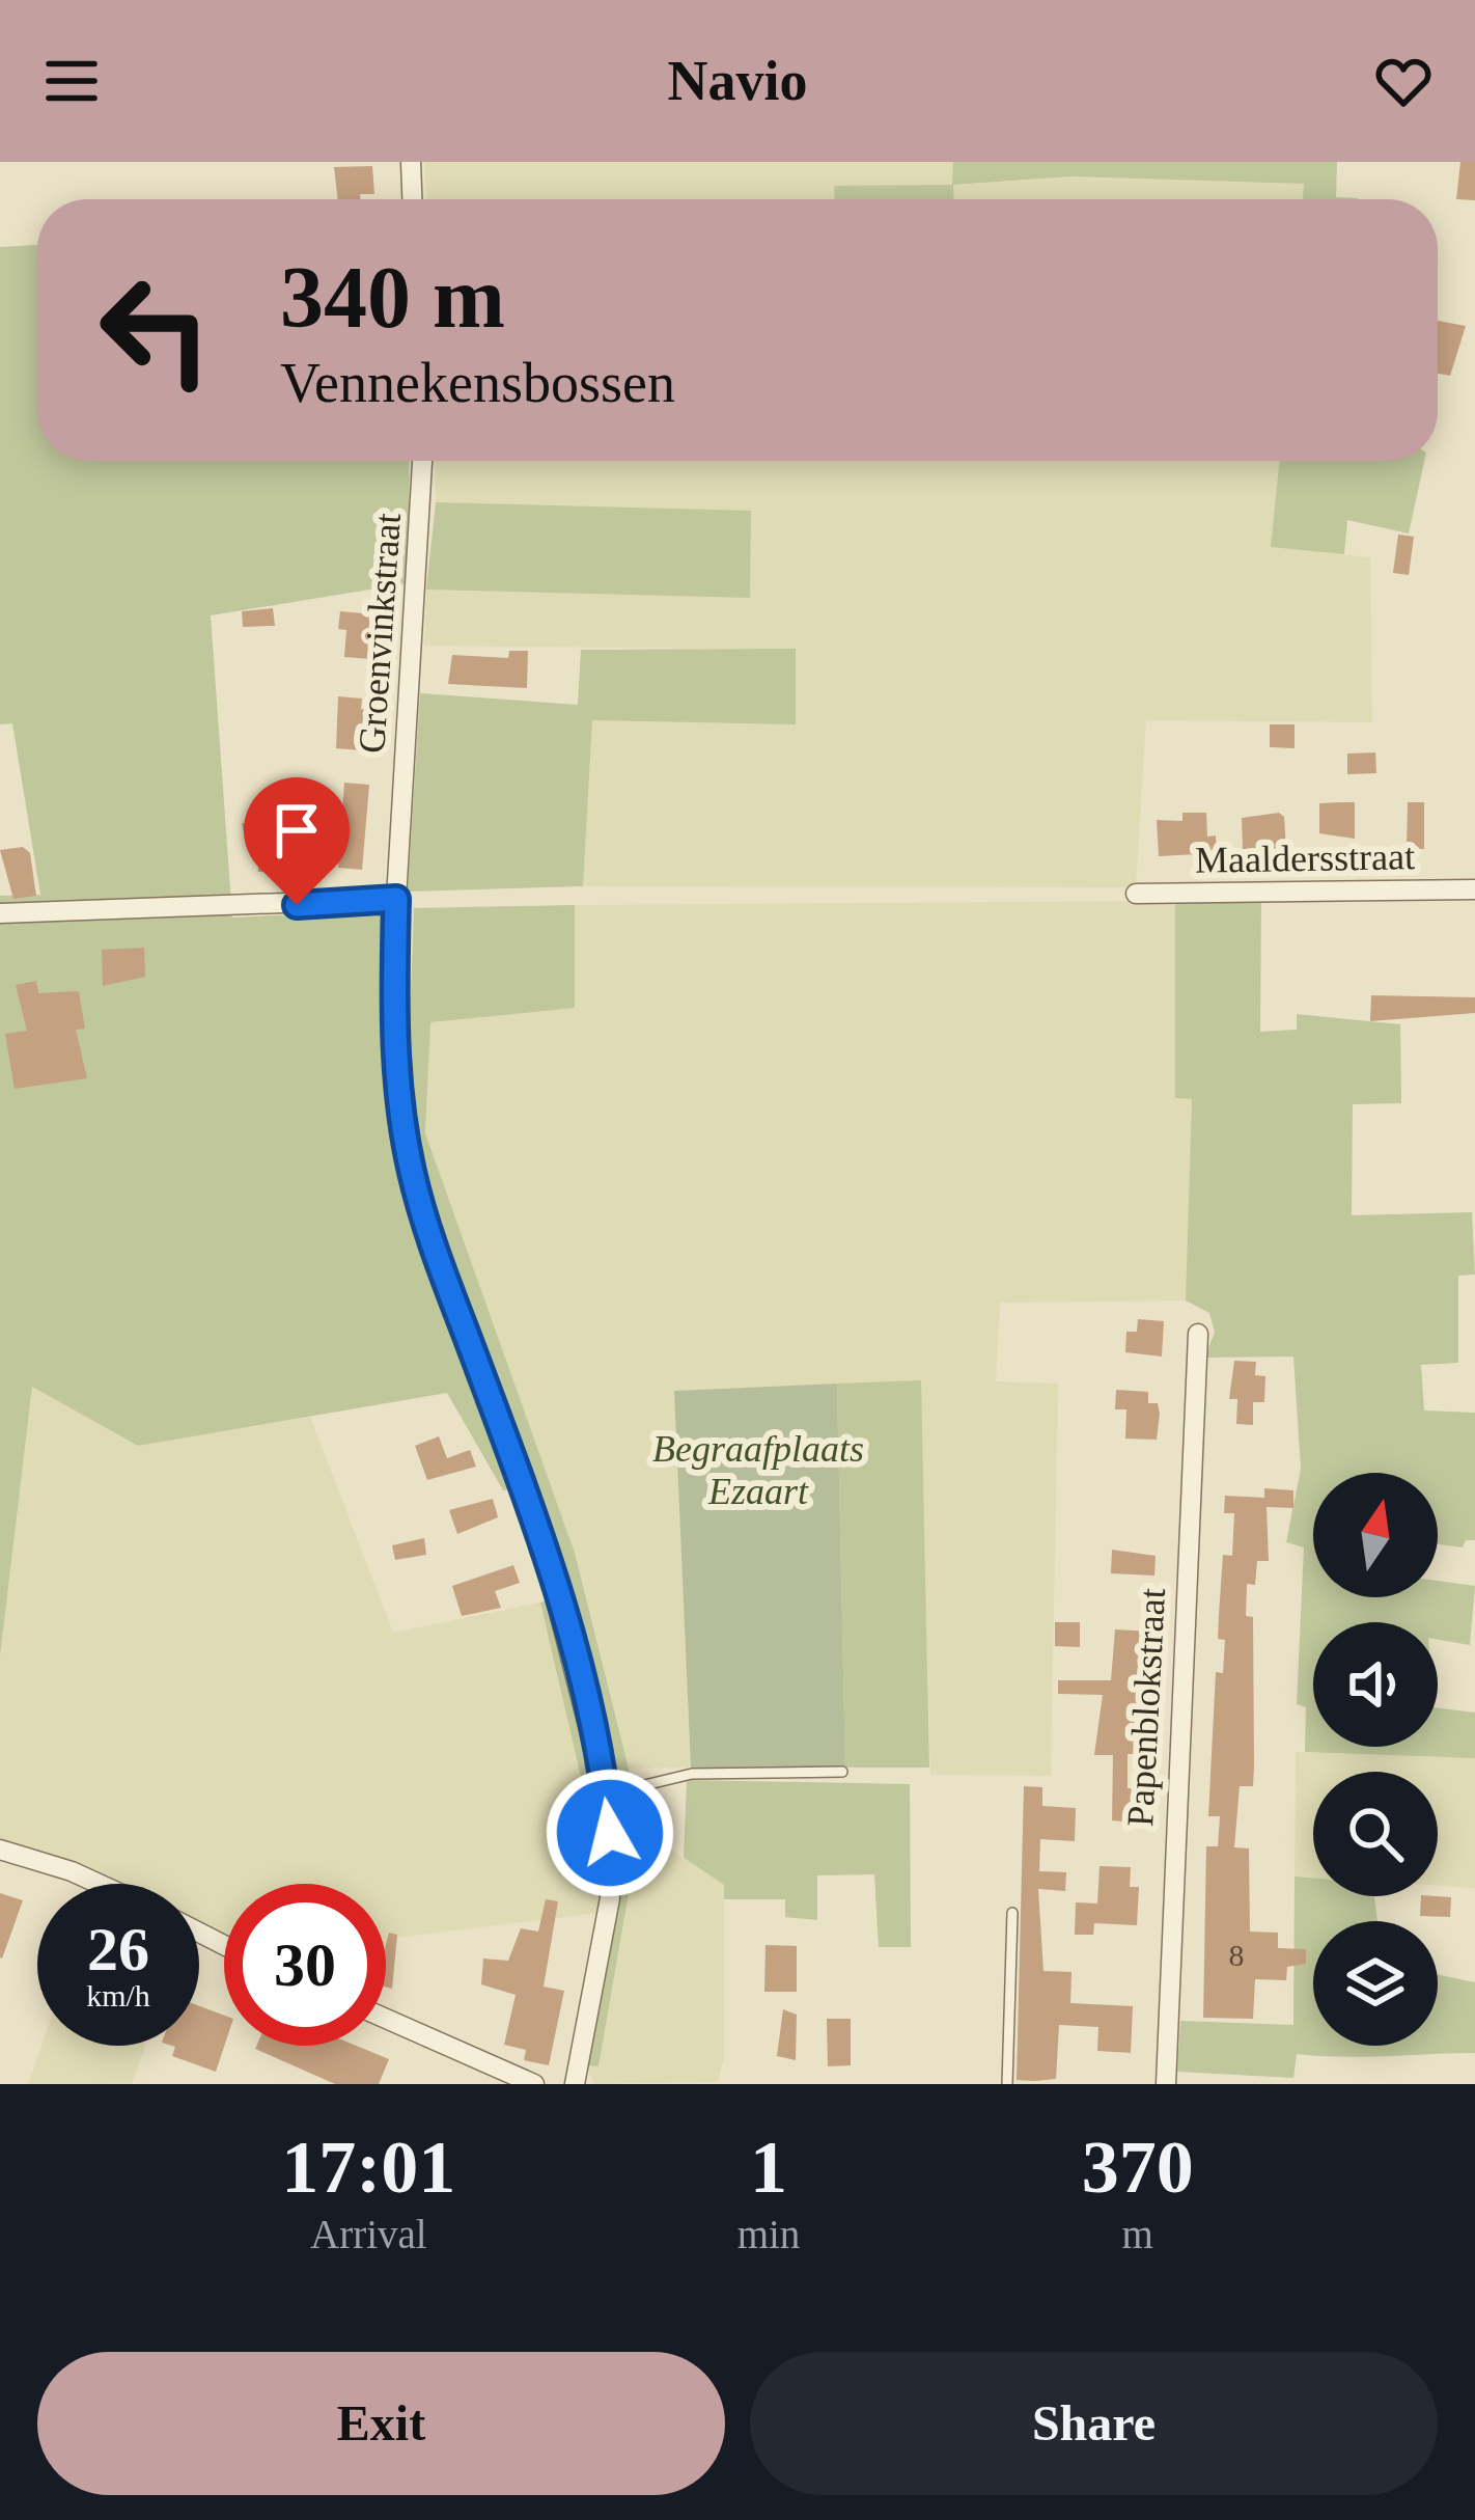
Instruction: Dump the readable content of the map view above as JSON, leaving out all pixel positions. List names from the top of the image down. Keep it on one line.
{"streets":{"street":["Groenvinkstraat","Maaldersstraat","Papenblokstraat"]},"parks":["Begraafplaats Ezaart"],"house_numbers":["8"],"north":"top","page":{"header":"Navio","turn":["340 m","Vennekensbossen"],"speed":"26 km/h","limit":"30","eta":["17:01","Arrival","1","min","370","m"],"buttons":["Exit","Share"]}}
